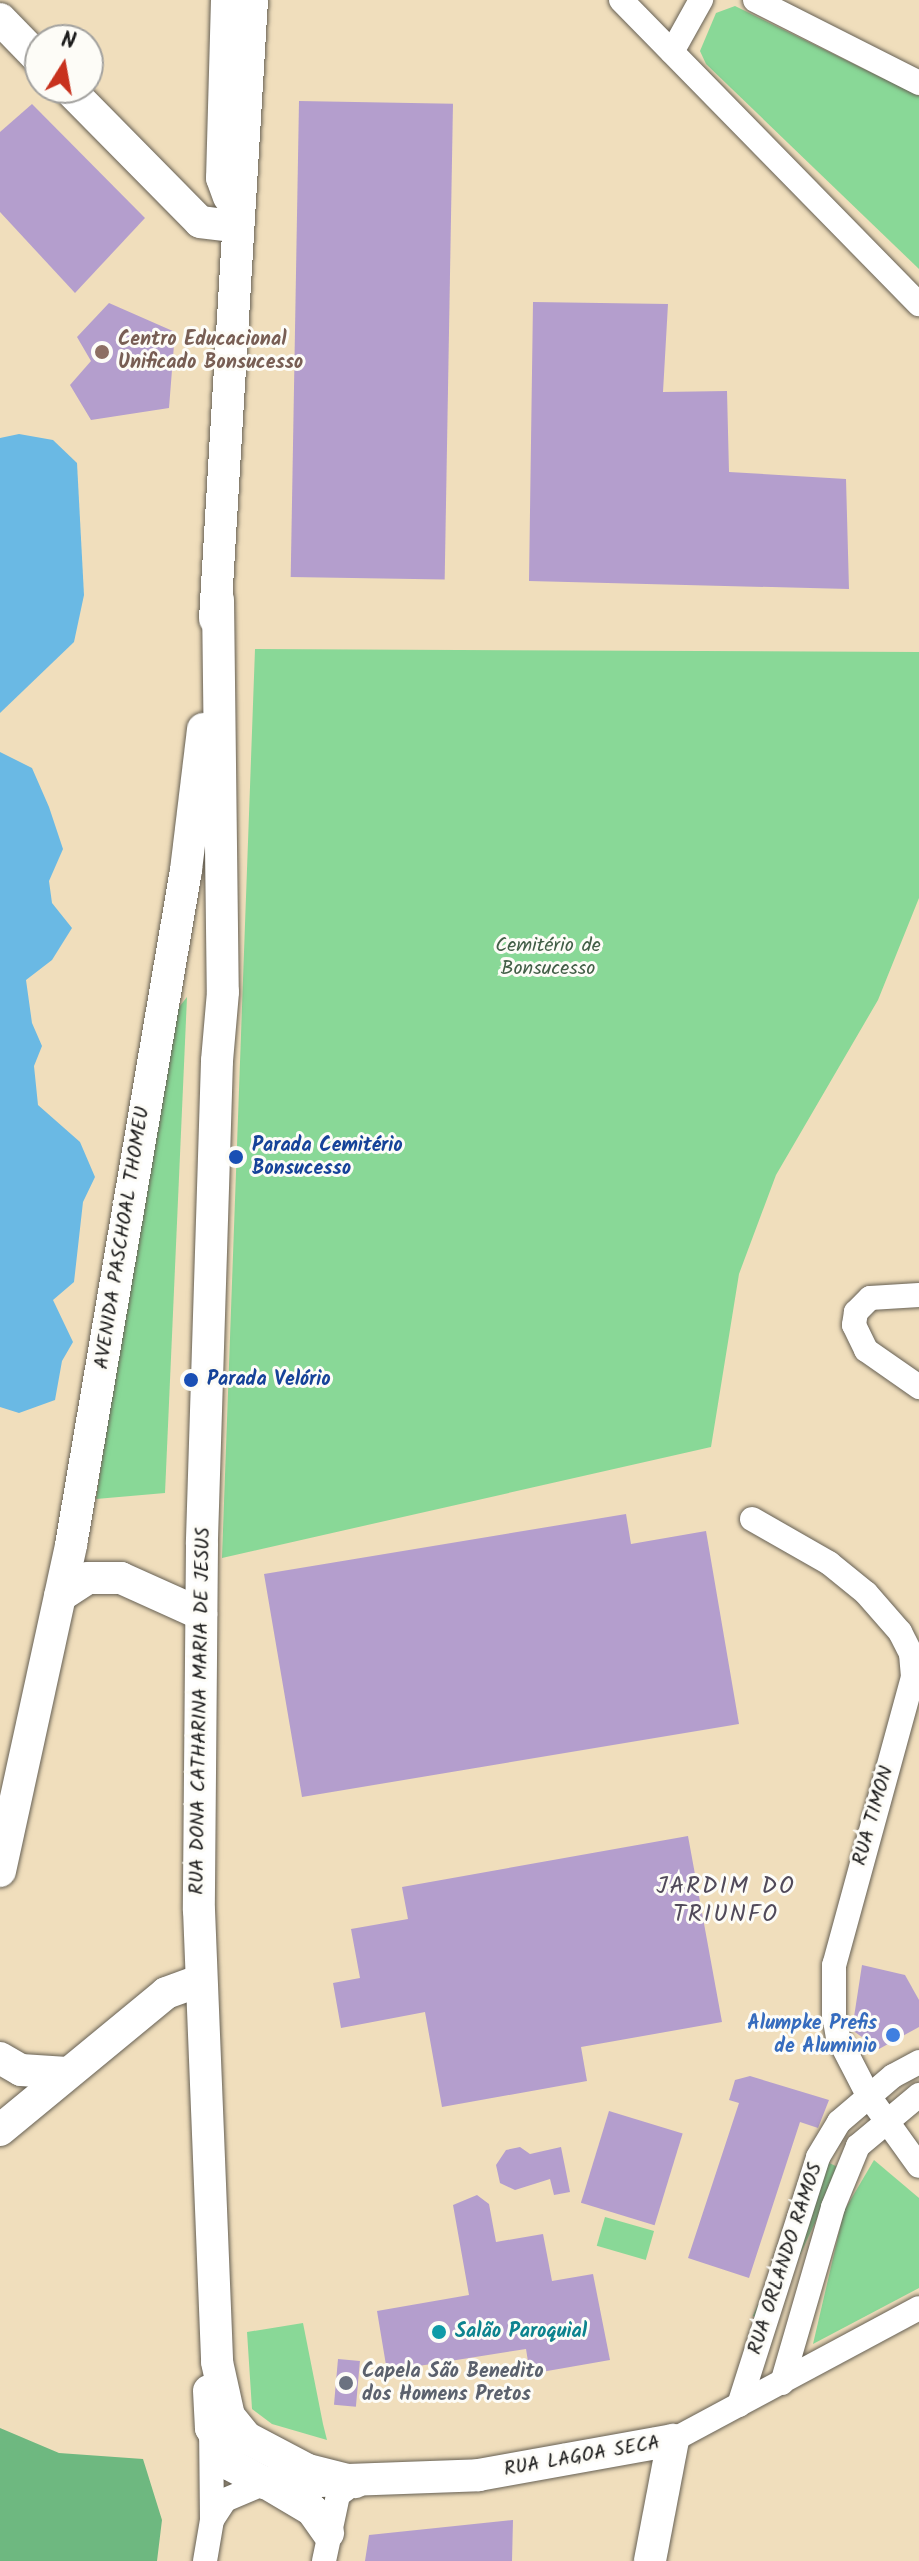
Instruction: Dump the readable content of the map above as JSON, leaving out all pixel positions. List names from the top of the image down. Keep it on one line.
{"streets":{"main road":["AVENIDA PASCHOAL THOMEU","RUA DONA CATHARINA MARIA DE JESUS","RUA LAGOA SECA"],"street":["RUA TIMON","RUA ORLANDO RAMOS"]},"crossings":[["AVENIDA PASCHOAL THOMEU","RUA DONA CATHARINA MARIA DE JESUS"],["RUA DONA CATHARINA MARIA DE JESUS","RUA LAGOA SECA"],["RUA TIMON","RUA ORLANDO RAMOS"],["RUA ORLANDO RAMOS","RUA LAGOA SECA"]],"districts":["JARDIM DO TRIUNFO"],"parks":["Cemitério de Bonsucesso"],"places":["Centro Educacional Unificado Bonsucesso","Parada Cemitério Bonsucesso","Parada Velório","Alumpke Prefis de Aluminio","Salão Paroquial","Capela São Benedito dos Homens Pretos"],"north":"top"}
